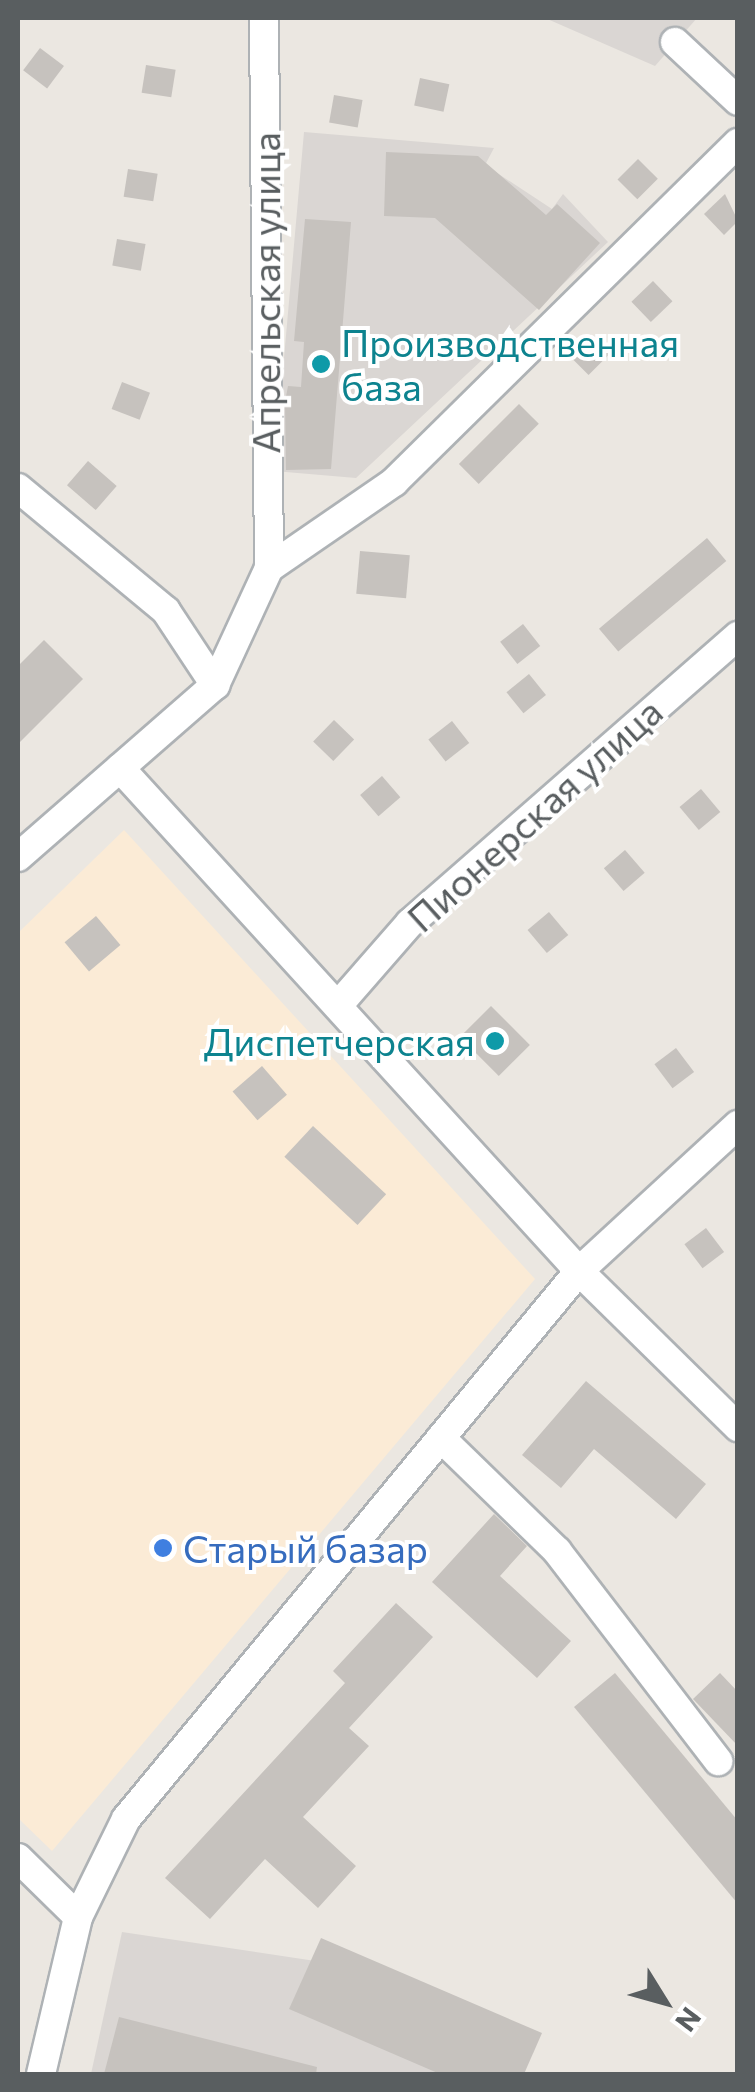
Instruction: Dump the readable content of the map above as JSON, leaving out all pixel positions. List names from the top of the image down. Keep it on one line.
{"streets":{"street":["Апрельская улица","Пионерская улица"]},"places":["Производственная база","Диспетчерская","Старый базар"],"north":"bottom right"}
